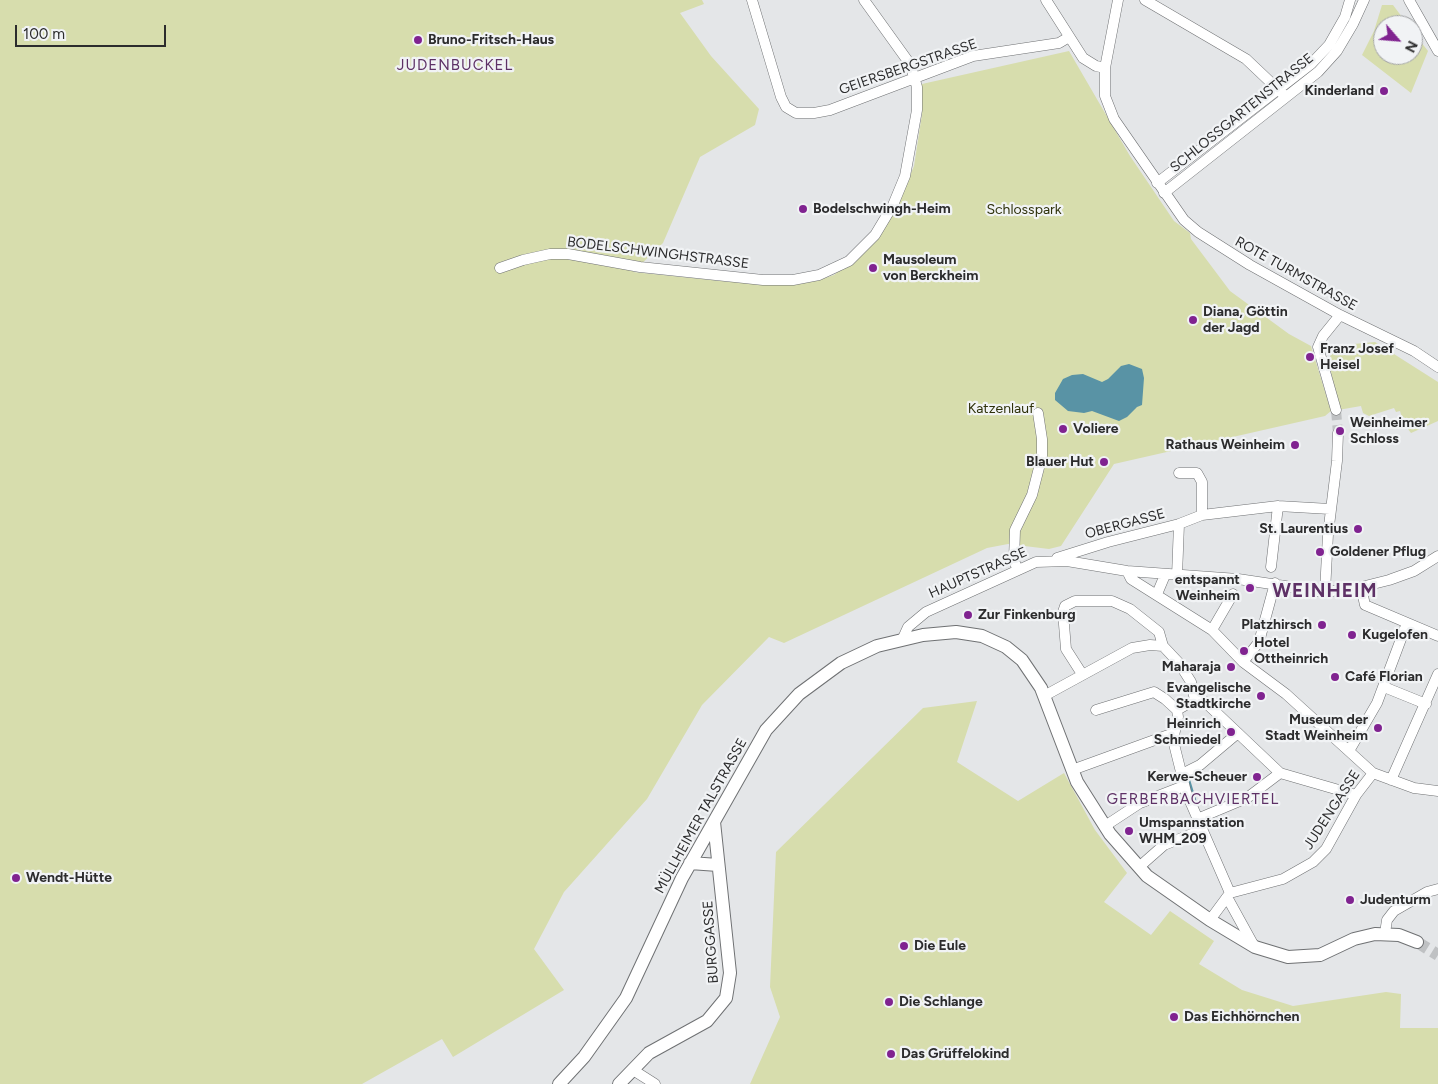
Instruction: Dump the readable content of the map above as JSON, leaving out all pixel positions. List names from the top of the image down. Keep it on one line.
{"streets":{"main road":["MÜLLHEIMER TALSTRASSE","BURGGASSE"],"street":["GEIERSBERGSTRASSE","SCHLOSSGARTENSTRASSE","BODELSCHWINGHSTRASSE","ROTE TURMSTRASSE","OBERGASSE","HAUPTSTRASSE","JUDENGASSE"]},"crossings":[["GEIERSBERGSTRASSE","BODELSCHWINGHSTRASSE"],["SCHLOSSGARTENSTRASSE","ROTE TURMSTRASSE"],["OBERGASSE","HAUPTSTRASSE"],["HAUPTSTRASSE","MÜLLHEIMER TALSTRASSE"],["MÜLLHEIMER TALSTRASSE","BURGGASSE"]],"districts":["JUDENBUCKEL","WEINHEIM","GERBERBACHVIERTEL"],"parks":["Schlosspark","Katzenlauf"],"places":["Bruno-Fritsch-Haus","Kinderland","Bodelschwingh-Heim","Mausoleum von Berckheim","Diana, Göttin der Jagd","Franz Josef Heisel","Voliere","Weinheimer Schloss","Rathaus Weinheim","Blauer Hut","St. Laurentius","Goldener Pflug","entspannt Weinheim","Zur Finkenburg","Platzhirsch","Kugelofen","Hotel Ottheinrich","Maharaja","Café Florian","Evangelische Stadtkirche","Museum der Stadt Weinheim","Heinrich Schmiedel","Kerwe-Scheuer","Umspannstation WHM_209","Wendt-Hütte","Judenturm","Die Eule","Die Schlange","Das Eichhörnchen","Das Grüffelokind"],"scale_bar":"100 m","north":"bottom right"}
